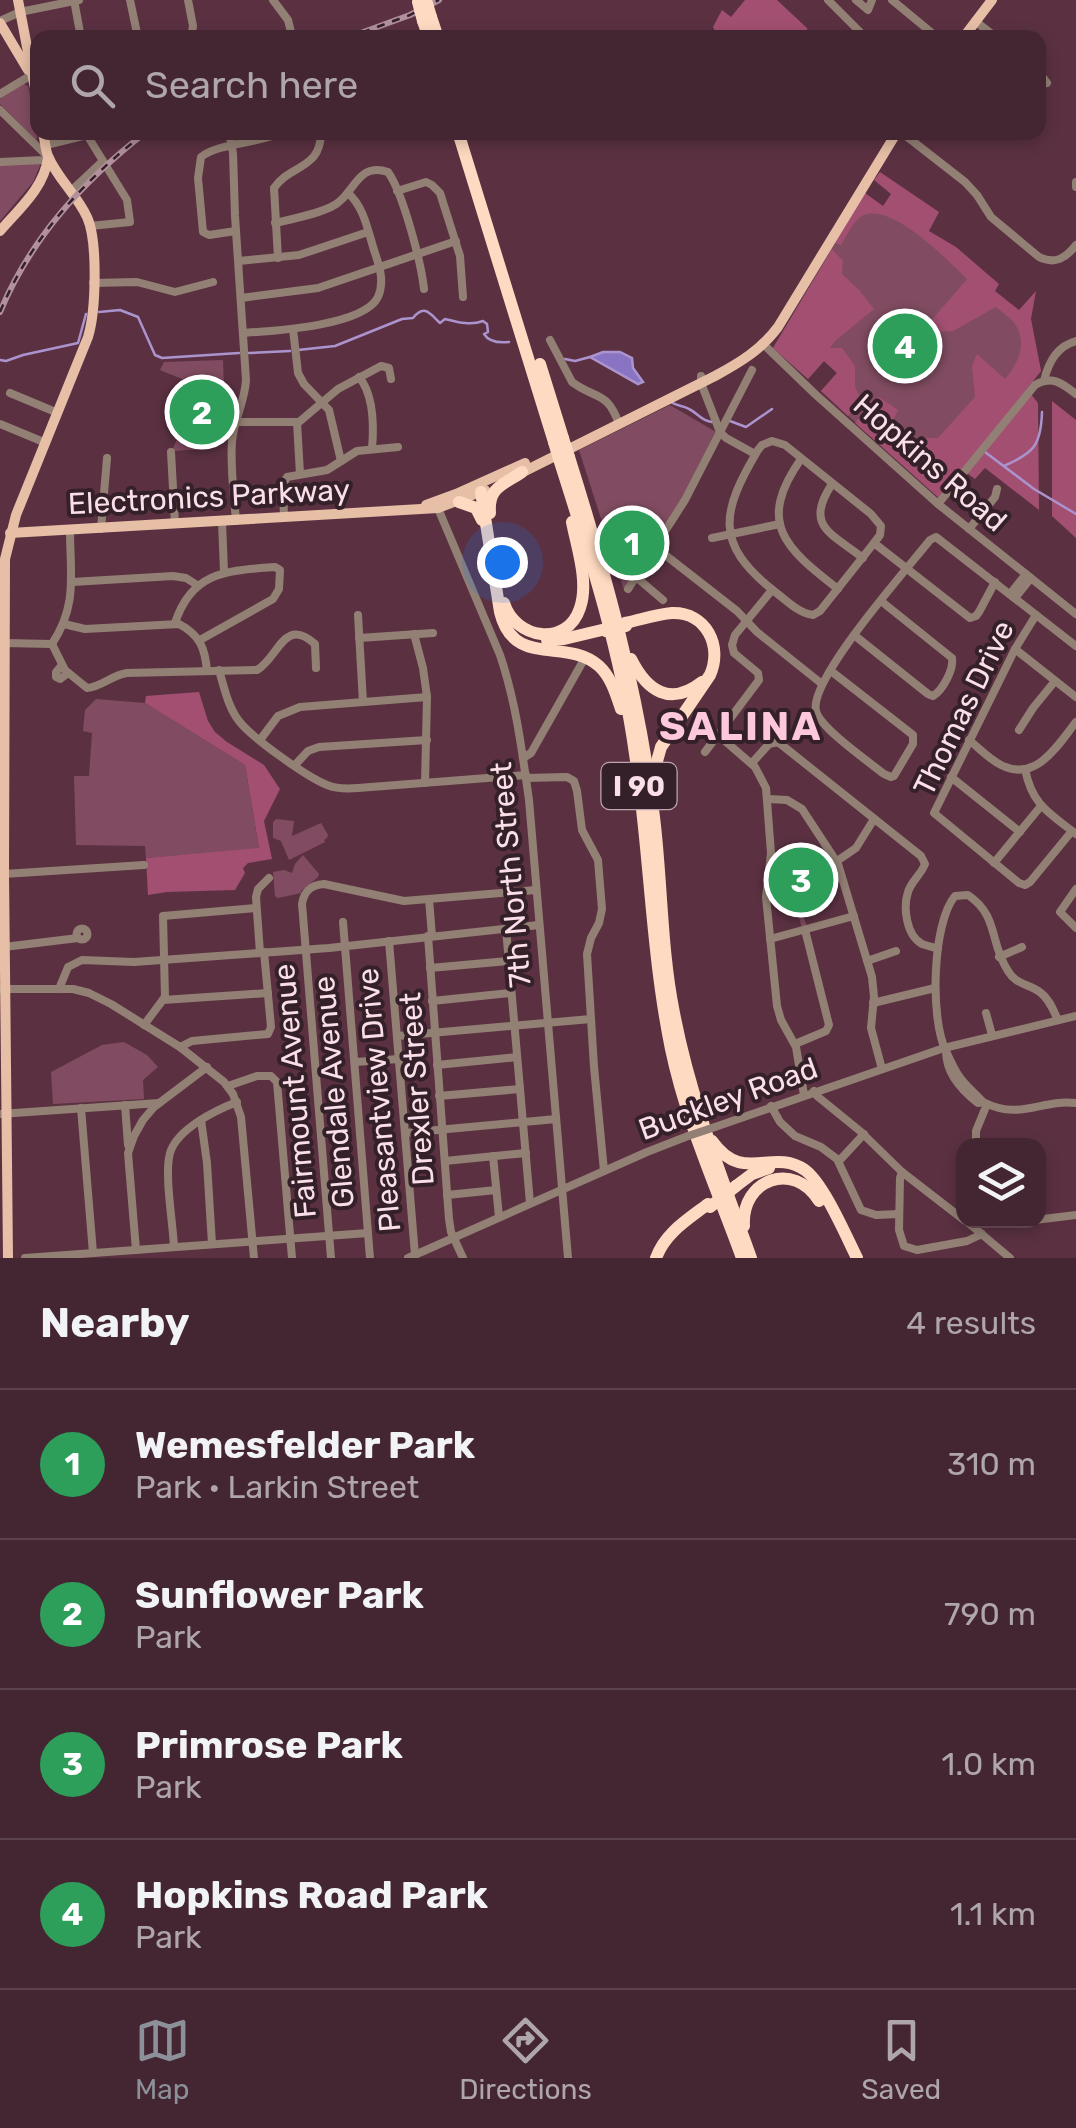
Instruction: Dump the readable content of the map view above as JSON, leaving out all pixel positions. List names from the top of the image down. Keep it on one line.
{"streets":{"highway":["I 90"],"main road":["Electronics Parkway"],"street":["Hopkins Road","Thomas Drive","7th North Street","Drexler Street","Fairmount Avenue","Glendale Avenue","Buckley Road","Pleasantview Drive"]},"crossings":[["Hopkins Road","Electronics Parkway"],["Electronics Parkway","7th North Street"],["7th North Street","Buckley Road"],["Drexler Street","Fairmount Avenue"],["Drexler Street","Buckley Road"],["Buckley Road","Pleasantview Drive"]],"districts":["SALINA"],"page":{"search":"Search here","pins":["4","2","1","3"],"heading":["Nearby","4 results"],"list":[{"mark":"1","name":"Wemesfelder Park","note":"Park · Larkin Street","value":"310 m"},{"mark":"2","name":"Sunflower Park","note":"Park","value":"790 m"},{"mark":"3","name":"Primrose Park","note":"Park","value":"1.0 km"},{"mark":"4","name":"Hopkins Road Park","note":"Park","value":"1.1 km"}],"nav":["Map","Directions","Saved"]}}
